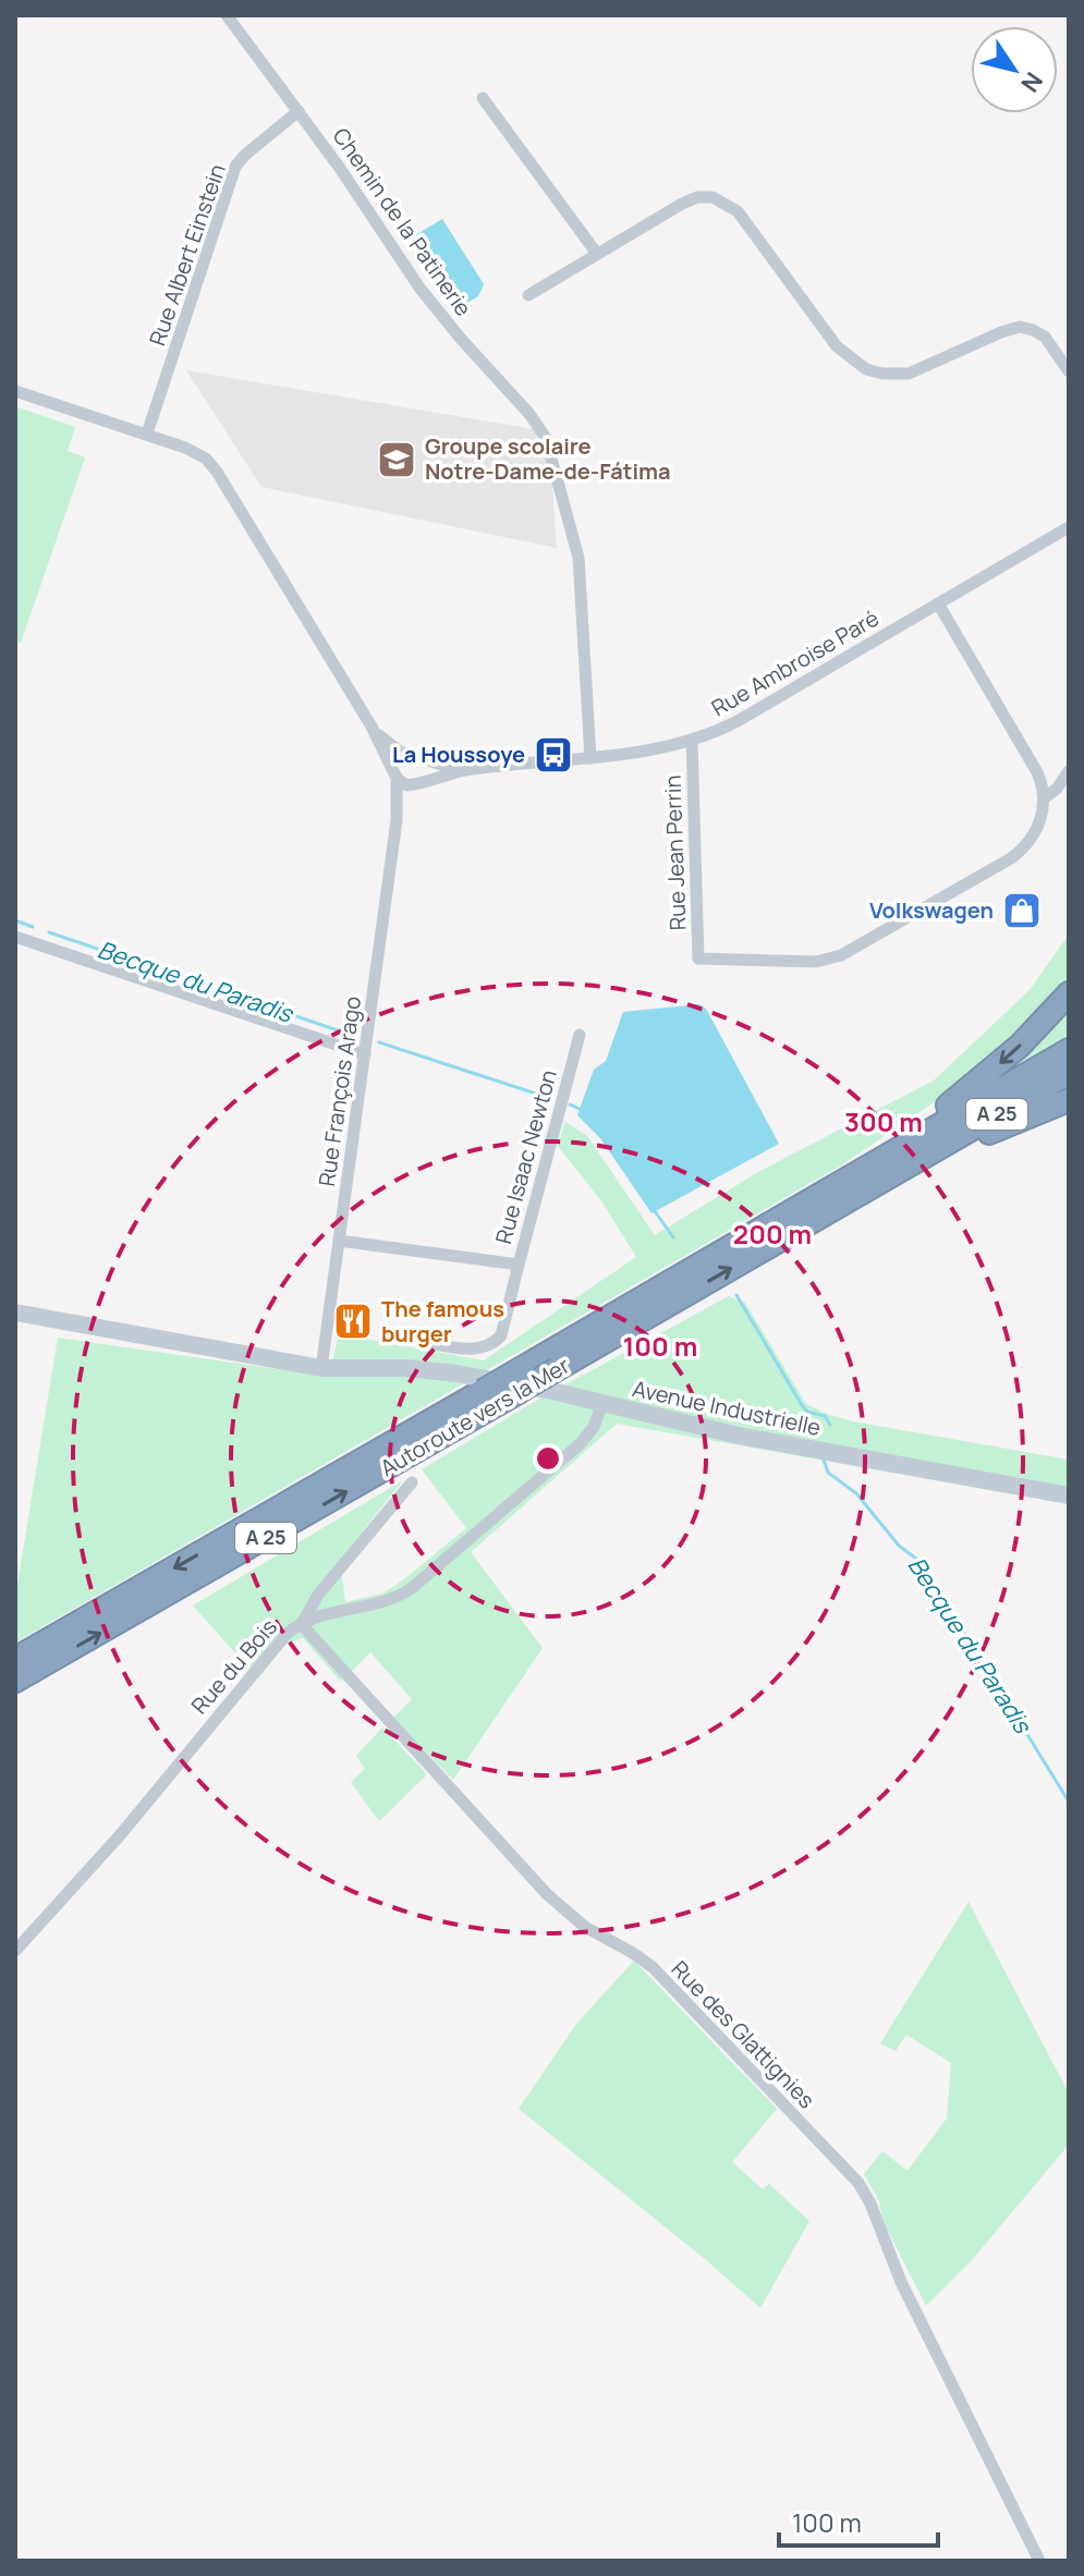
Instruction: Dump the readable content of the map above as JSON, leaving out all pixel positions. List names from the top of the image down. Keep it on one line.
{"streets":{"highway":["A 25","Autoroute vers la Mer"],"street":["Chemin de la Patinerie","Rue Albert Einstein","Rue Ambroise Paré","Rue Jean Perrin","Rue François Arago","Rue Isaac Newton","Avenue Industrielle","Rue du Bois","Rue des Glattignies"]},"crossings":[["Chemin de la Patinerie","Rue Albert Einstein"],["Chemin de la Patinerie","Rue Ambroise Paré"],["Rue Albert Einstein","Rue François Arago"],["Rue Ambroise Paré","Rue Jean Perrin"],["Rue Ambroise Paré","Rue François Arago"],["Rue François Arago","Rue Isaac Newton"],["Rue François Arago","Avenue Industrielle"],["Avenue Industrielle","Rue du Bois"],["Rue du Bois","Rue des Glattignies"]],"water":["Becque du Paradis"],"places":{"school or university":["Groupe scolaire Notre-Dame-de-Fátima"],"bus stop":["La Houssoye"],"shop":["Volkswagen"],"restaurant":["The famous burger"]},"scale_bar":"100 m","north":"bottom right","rings":["300 m","200 m","100 m"]}
